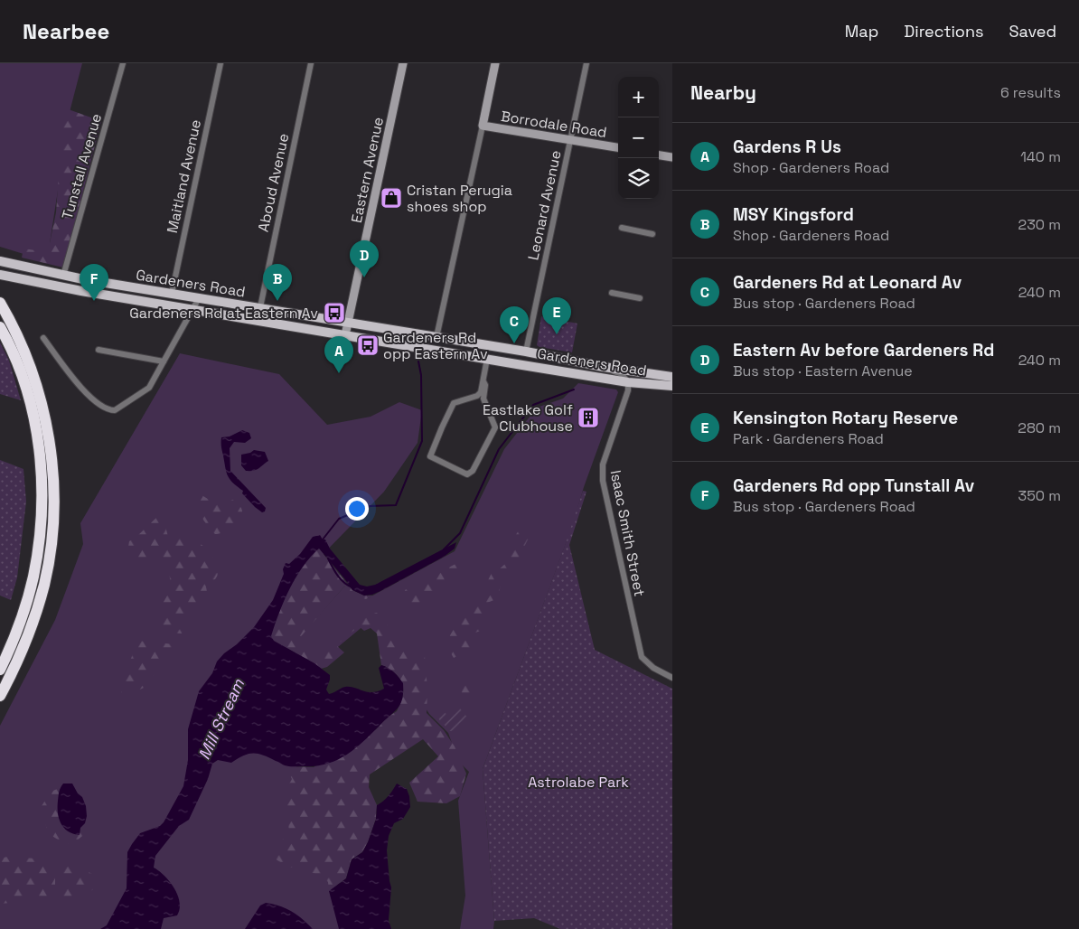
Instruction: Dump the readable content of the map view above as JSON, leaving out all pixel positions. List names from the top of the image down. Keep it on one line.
{"streets":{"main road":["Gardeners Road"],"street":["Borrodale Road","Tunstall Avenue","Eastern Avenue","Maitland Avenue","Aboud Avenue","Leonard Avenue","Isaac Smith Street"]},"crossings":[["Borrodale Road","Leonard Avenue"],["Tunstall Avenue","Gardeners Road"],["Eastern Avenue","Gardeners Road"],["Maitland Avenue","Gardeners Road"],["Aboud Avenue","Gardeners Road"],["Leonard Avenue","Gardeners Road"],["Gardeners Road","Isaac Smith Street"]],"water":["Mill Stream"],"parks":["Astrolabe Park"],"places":{"shop":["Cristan Perugia shoes shop"],"bus stop":["Gardeners Rd at Eastern Av","Gardeners Rd opp Eastern Av"],"building":["Eastlake Golf Clubhouse"]},"page":{"header":"Nearbee","nav":["Map","Directions","Saved"],"heading":["Nearby","6 results"],"map_buttons":["+","−"],"list":[{"mark":"A","name":"Gardens R Us","note":"Shop · Gardeners Road","value":"140 m"},{"mark":"B","name":"MSY Kingsford","note":"Shop · Gardeners Road","value":"230 m"},{"mark":"C","name":"Gardeners Rd at Leonard Av","note":"Bus stop · Gardeners Road","value":"240 m"},{"mark":"D","name":"Eastern Av before Gardeners Rd","note":"Bus stop · Eastern Avenue","value":"240 m"},{"mark":"E","name":"Kensington Rotary Reserve","note":"Park · Gardeners Road","value":"280 m"},{"mark":"F","name":"Gardeners Rd opp Tunstall Av","note":"Bus stop · Gardeners Road","value":"350 m"}],"pins":["D","B","F","E","C","A"]}}
